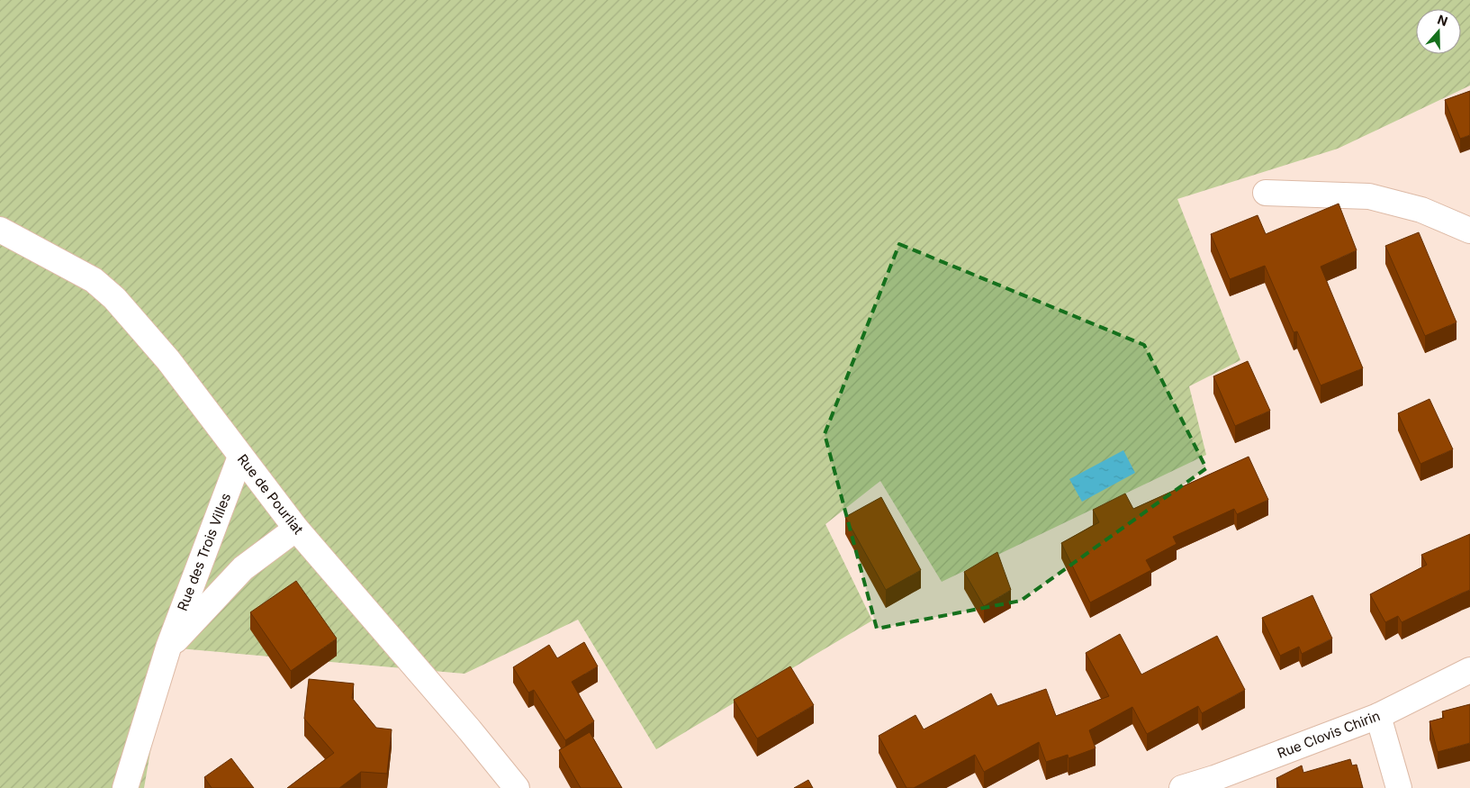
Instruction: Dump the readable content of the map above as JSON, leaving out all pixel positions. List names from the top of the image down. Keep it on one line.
{"streets":{"street":["Rue de Pourliat","Rue des Trois Villes","Rue Clovis Chirin"]},"crossings":[["Rue de Pourliat","Rue des Trois Villes"]],"north":"top"}
